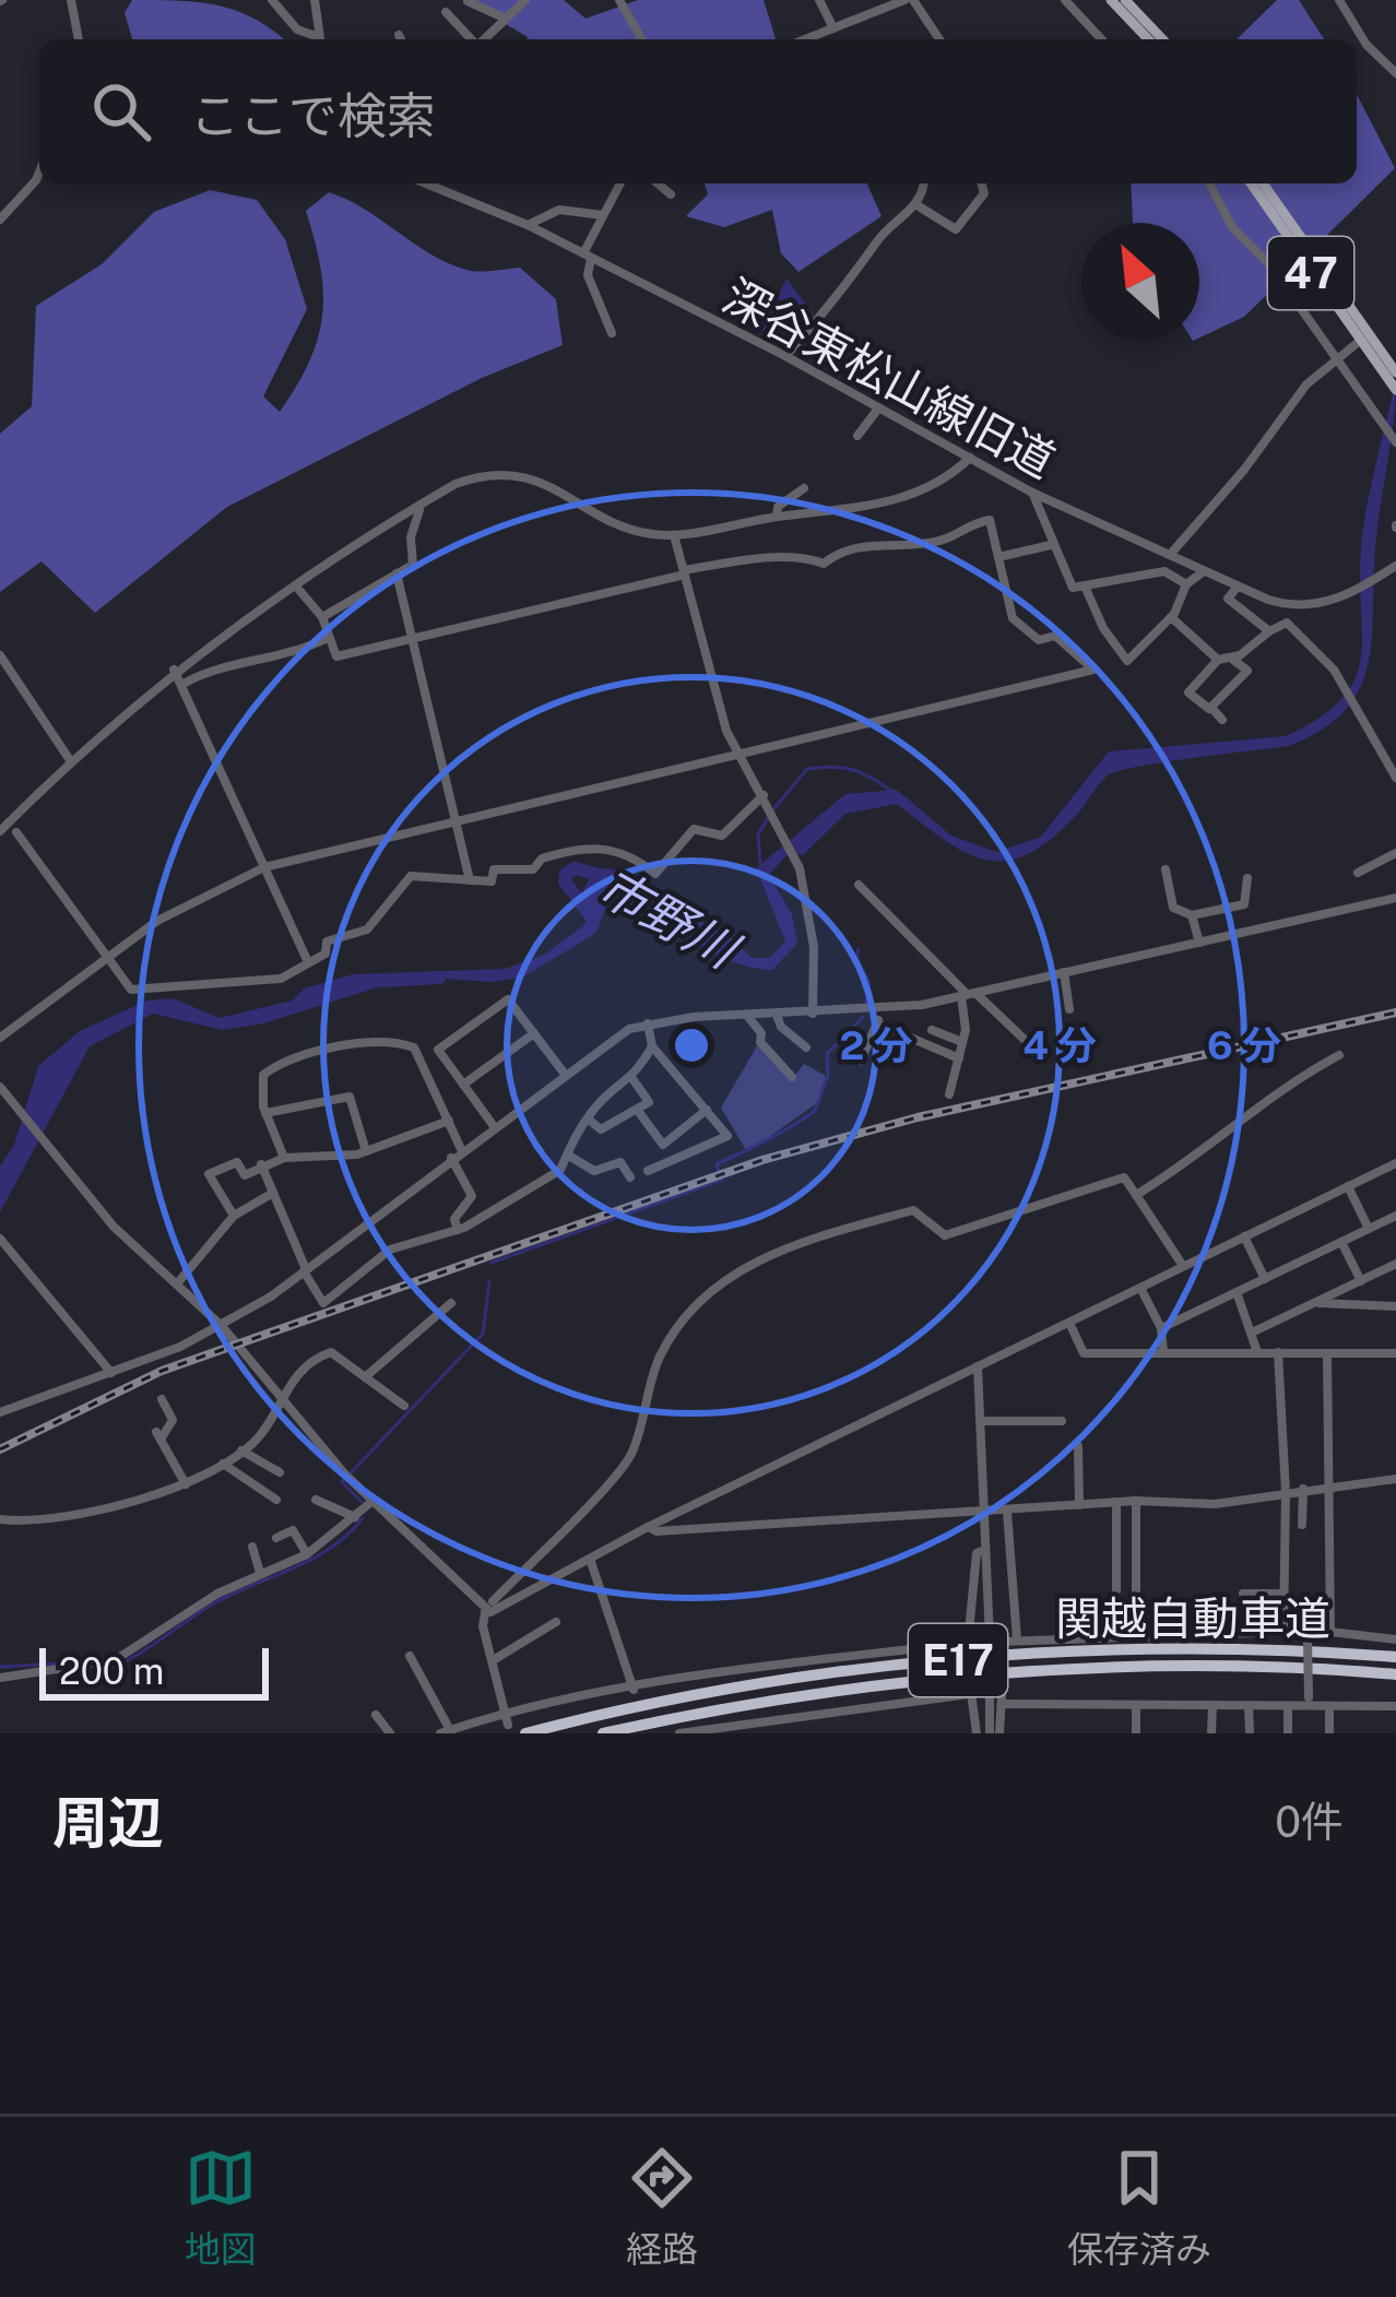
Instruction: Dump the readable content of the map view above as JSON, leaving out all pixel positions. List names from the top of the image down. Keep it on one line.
{"streets":{"highway":["関越自動車道","E17"],"main road":["47"],"street":["深谷東松山線旧道"]},"water":["市野川"],"scale_bar":"200 m","north":"top left","page":{"search":"ここで検索","scale":"200 m","heading":["周辺","0件"],"nav":["地図","経路","保存済み"]},"rings":["2 分","4 分","6 分"]}
